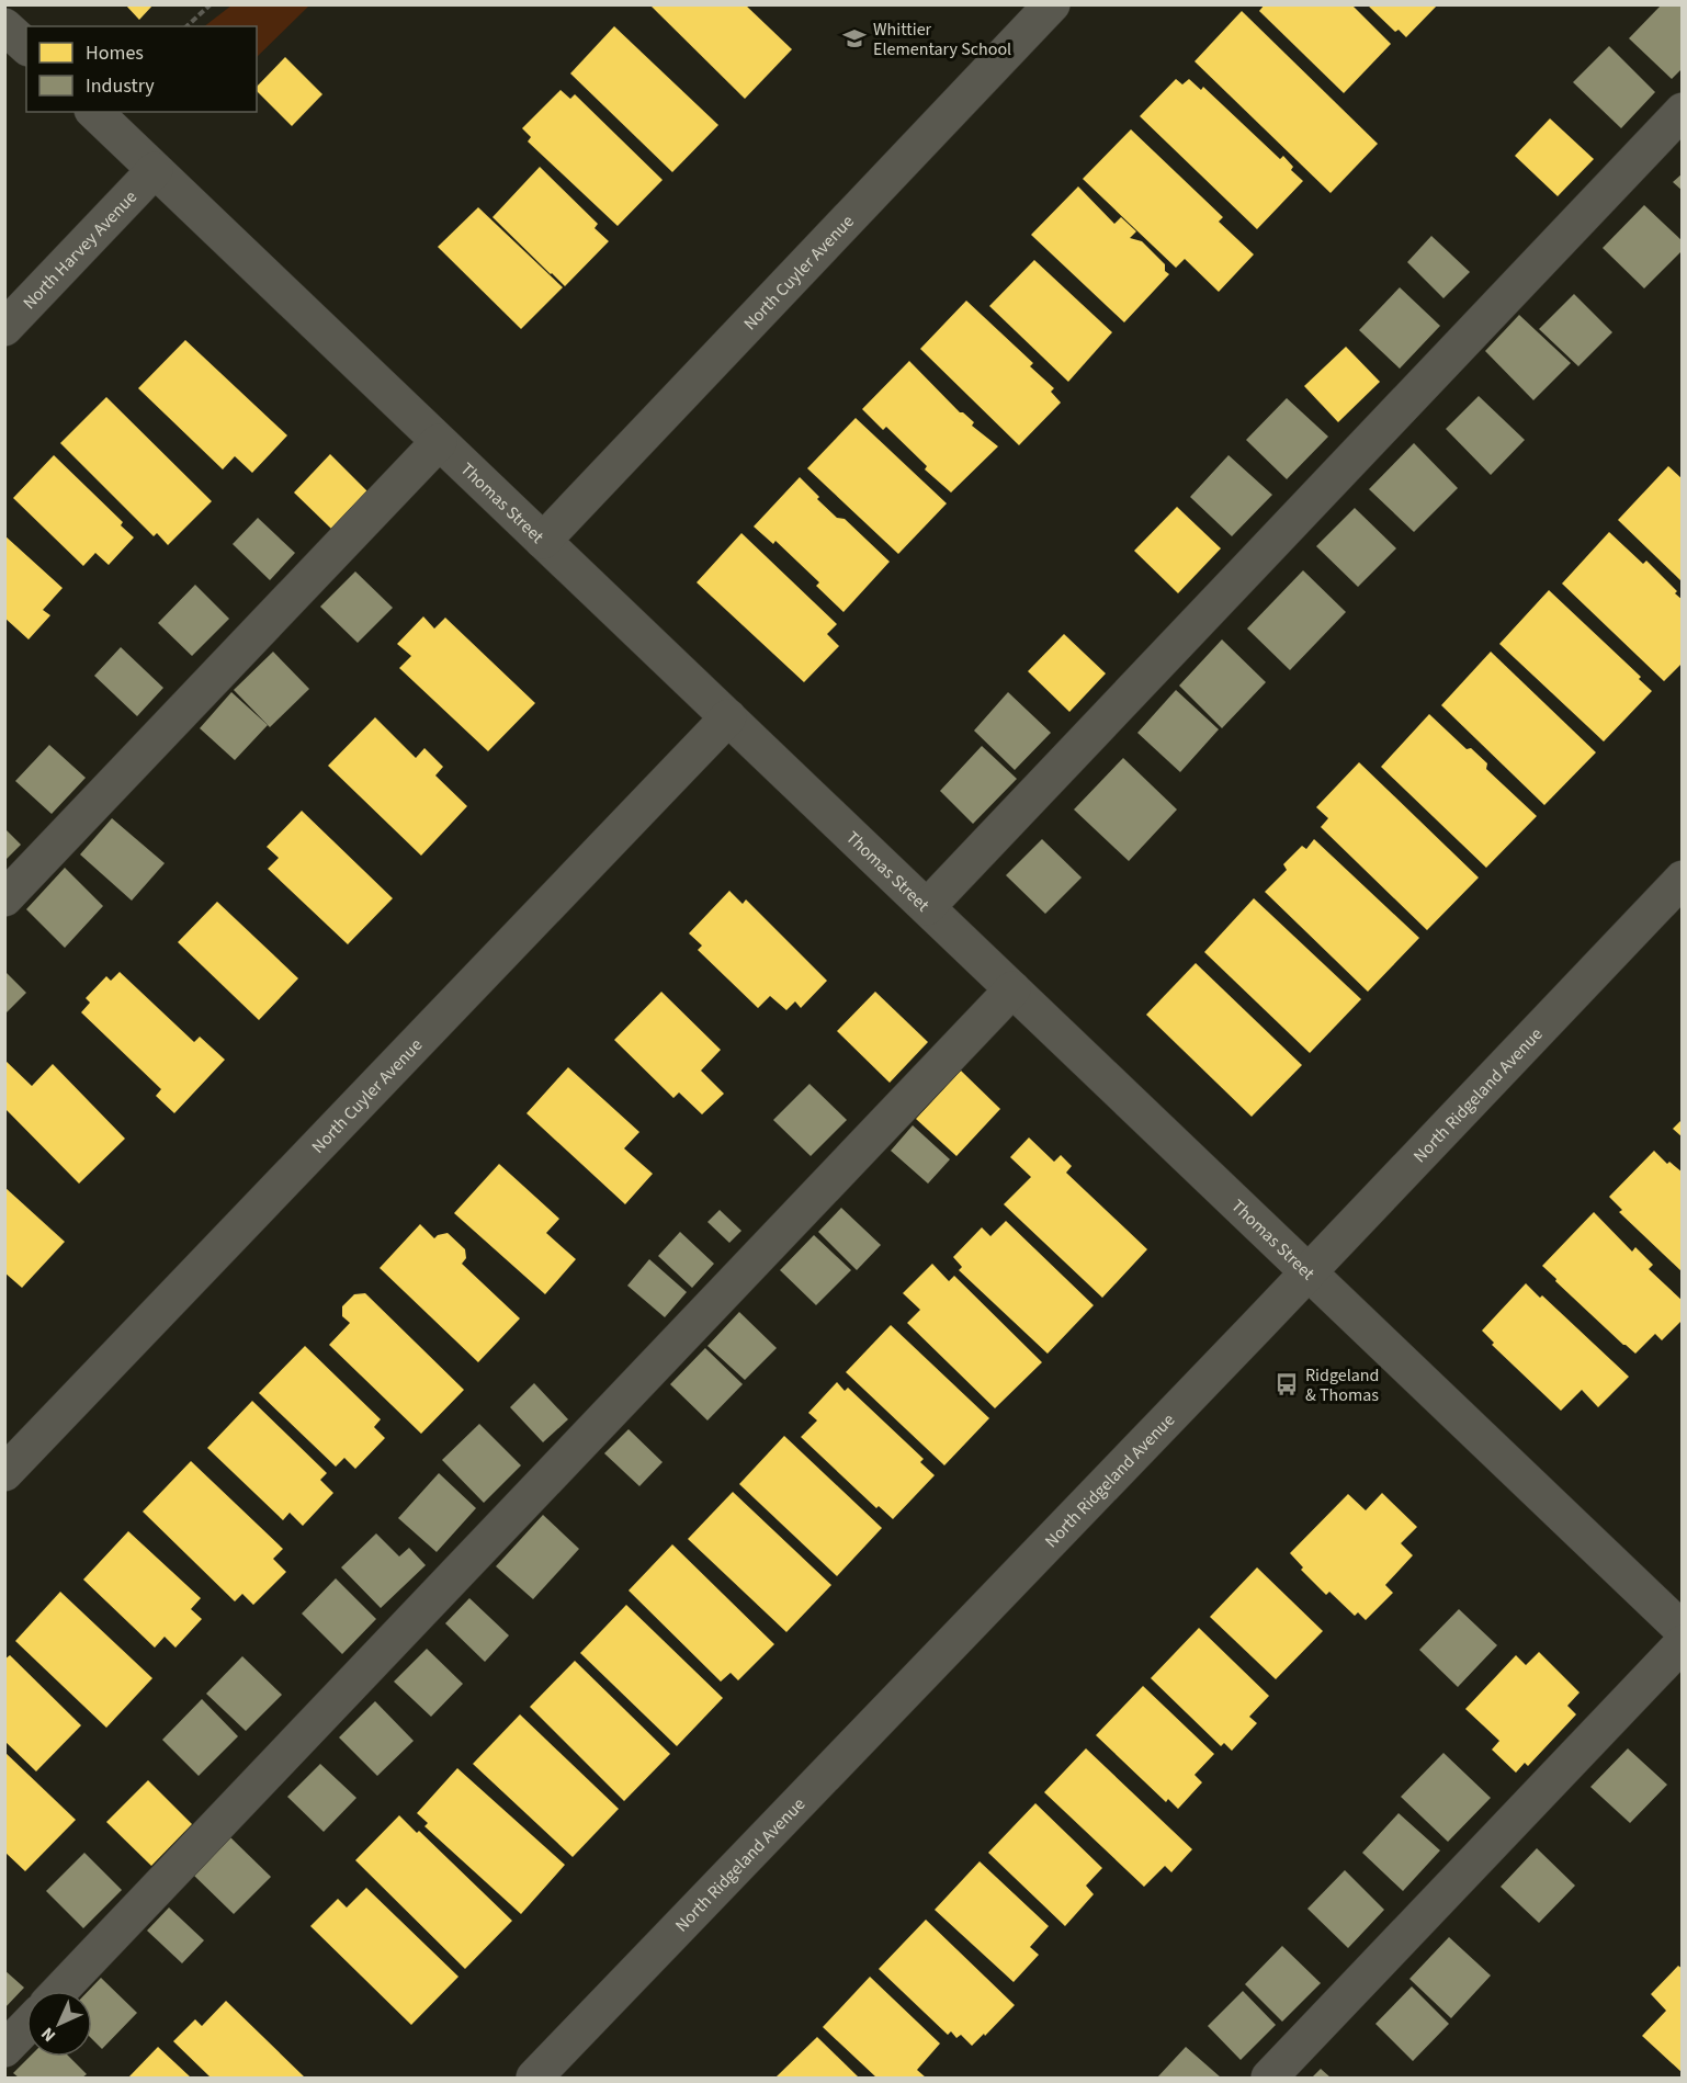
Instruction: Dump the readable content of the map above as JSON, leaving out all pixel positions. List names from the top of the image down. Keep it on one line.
{"streets":{"street":["North Harvey Avenue","North Cuyler Avenue","Thomas Street","North Ridgeland Avenue"]},"crossings":[["North Harvey Avenue","Thomas Street"],["North Cuyler Avenue","Thomas Street"],["Thomas Street","North Ridgeland Avenue"]],"places":{"school or university":["Whittier Elementary School"],"bus stop":["Ridgeland & Thomas"]},"legend":["Homes","Industry"],"north":"bottom left"}
